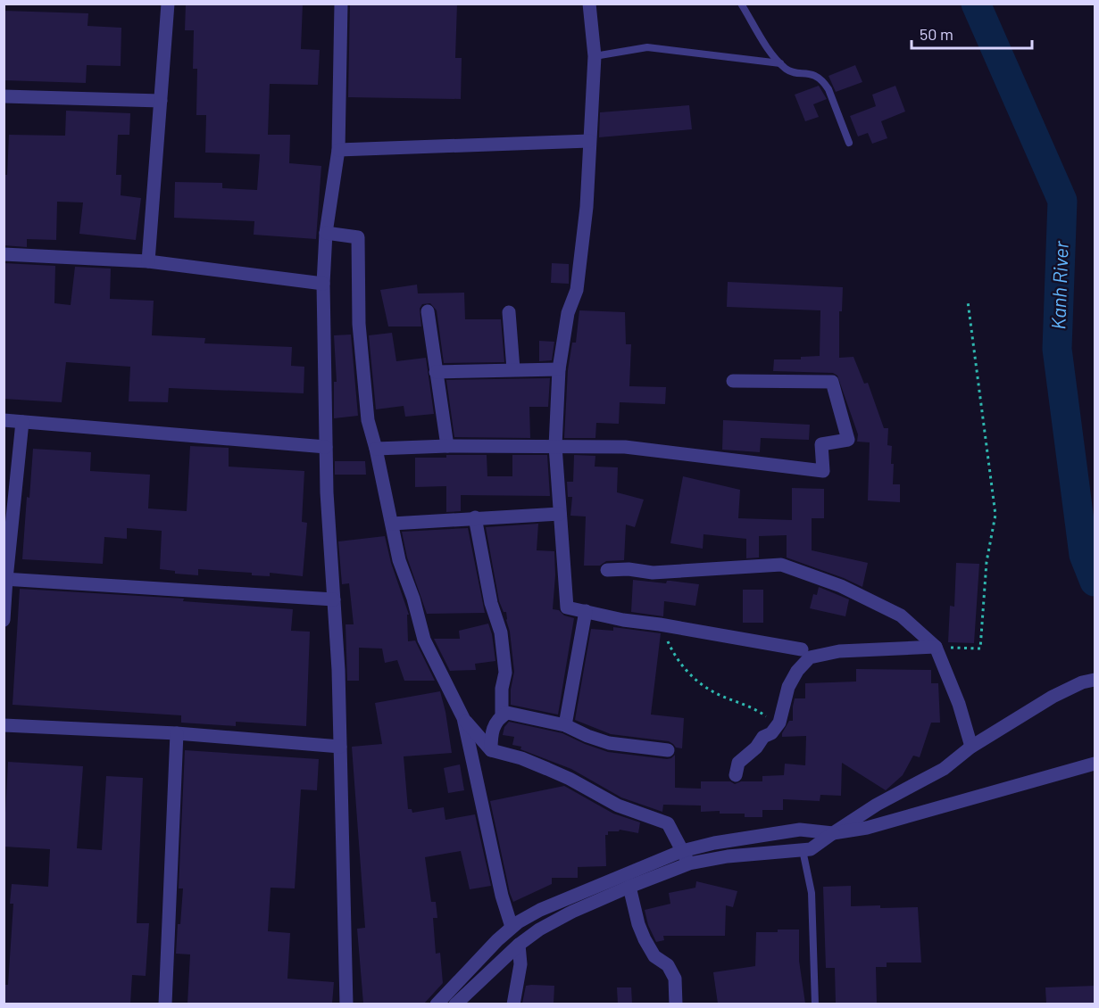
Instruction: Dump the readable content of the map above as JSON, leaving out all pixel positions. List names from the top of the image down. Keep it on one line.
{"water":["Kanh River"],"scale_bar":"50 m"}
